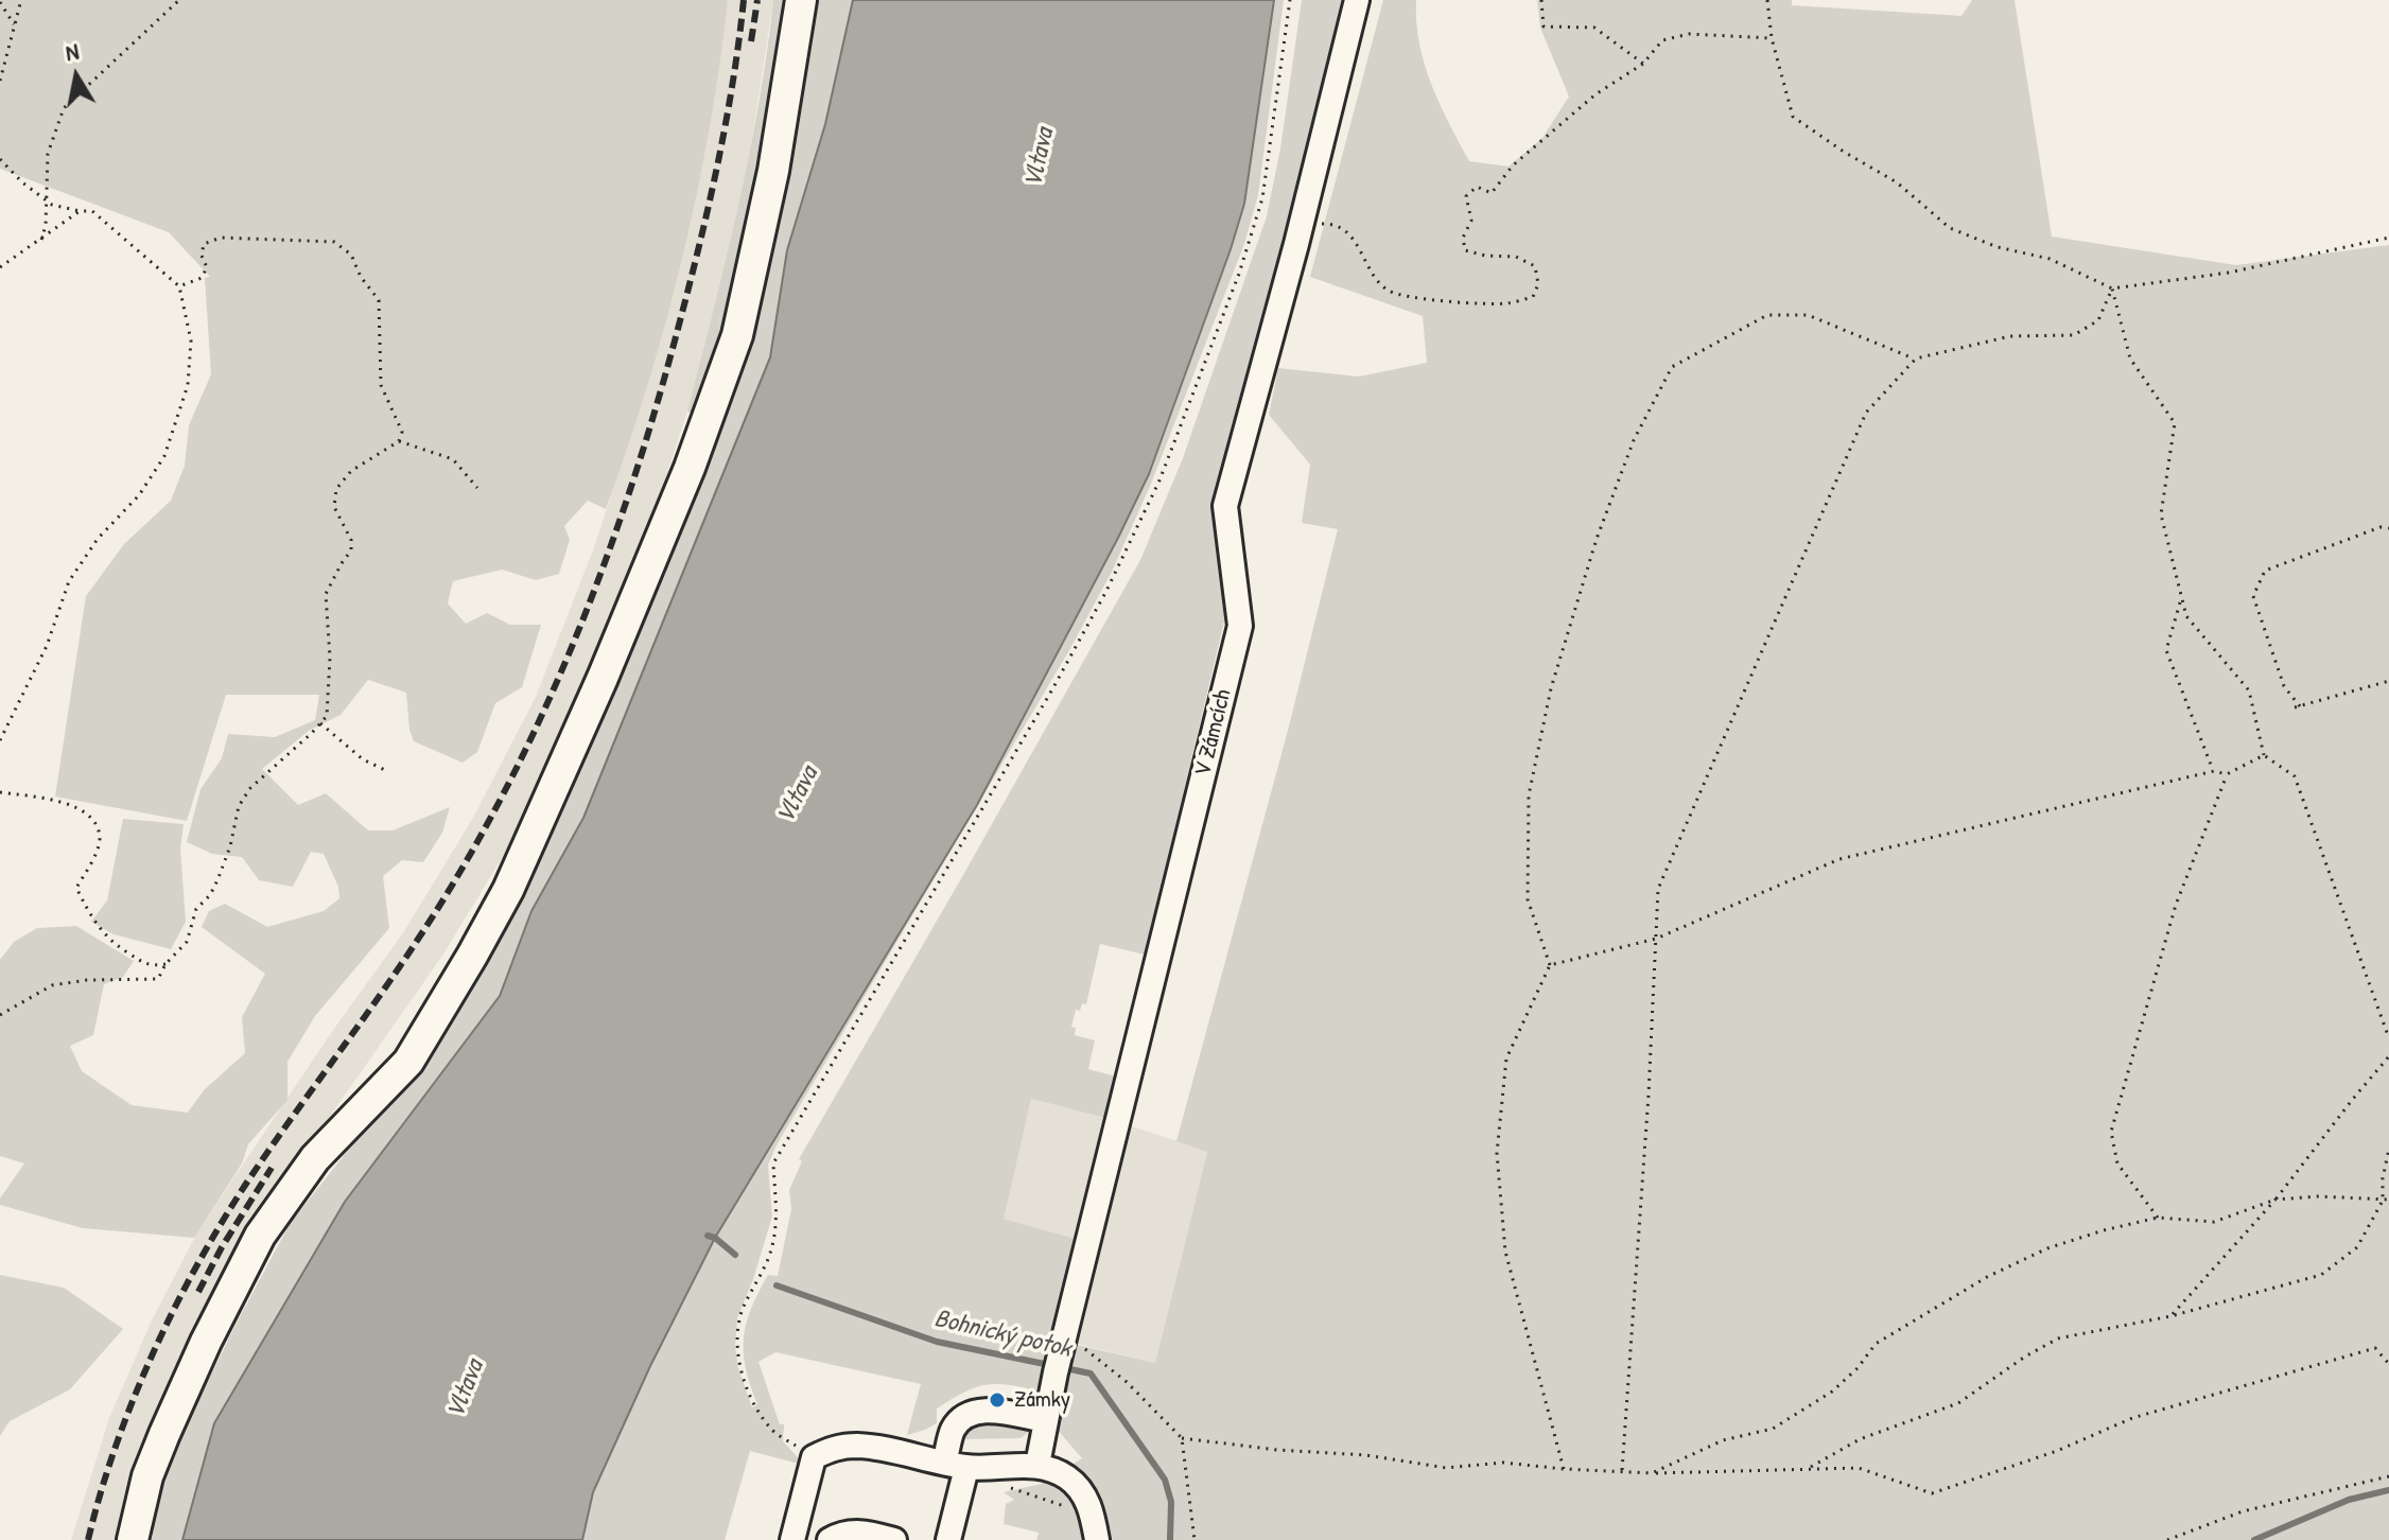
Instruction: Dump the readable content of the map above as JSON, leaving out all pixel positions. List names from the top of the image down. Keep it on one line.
{"streets":{"street":["V Zámcích"]},"water":["Vltava","Bohnický potok"],"places":["Zámky"],"north":"top"}
